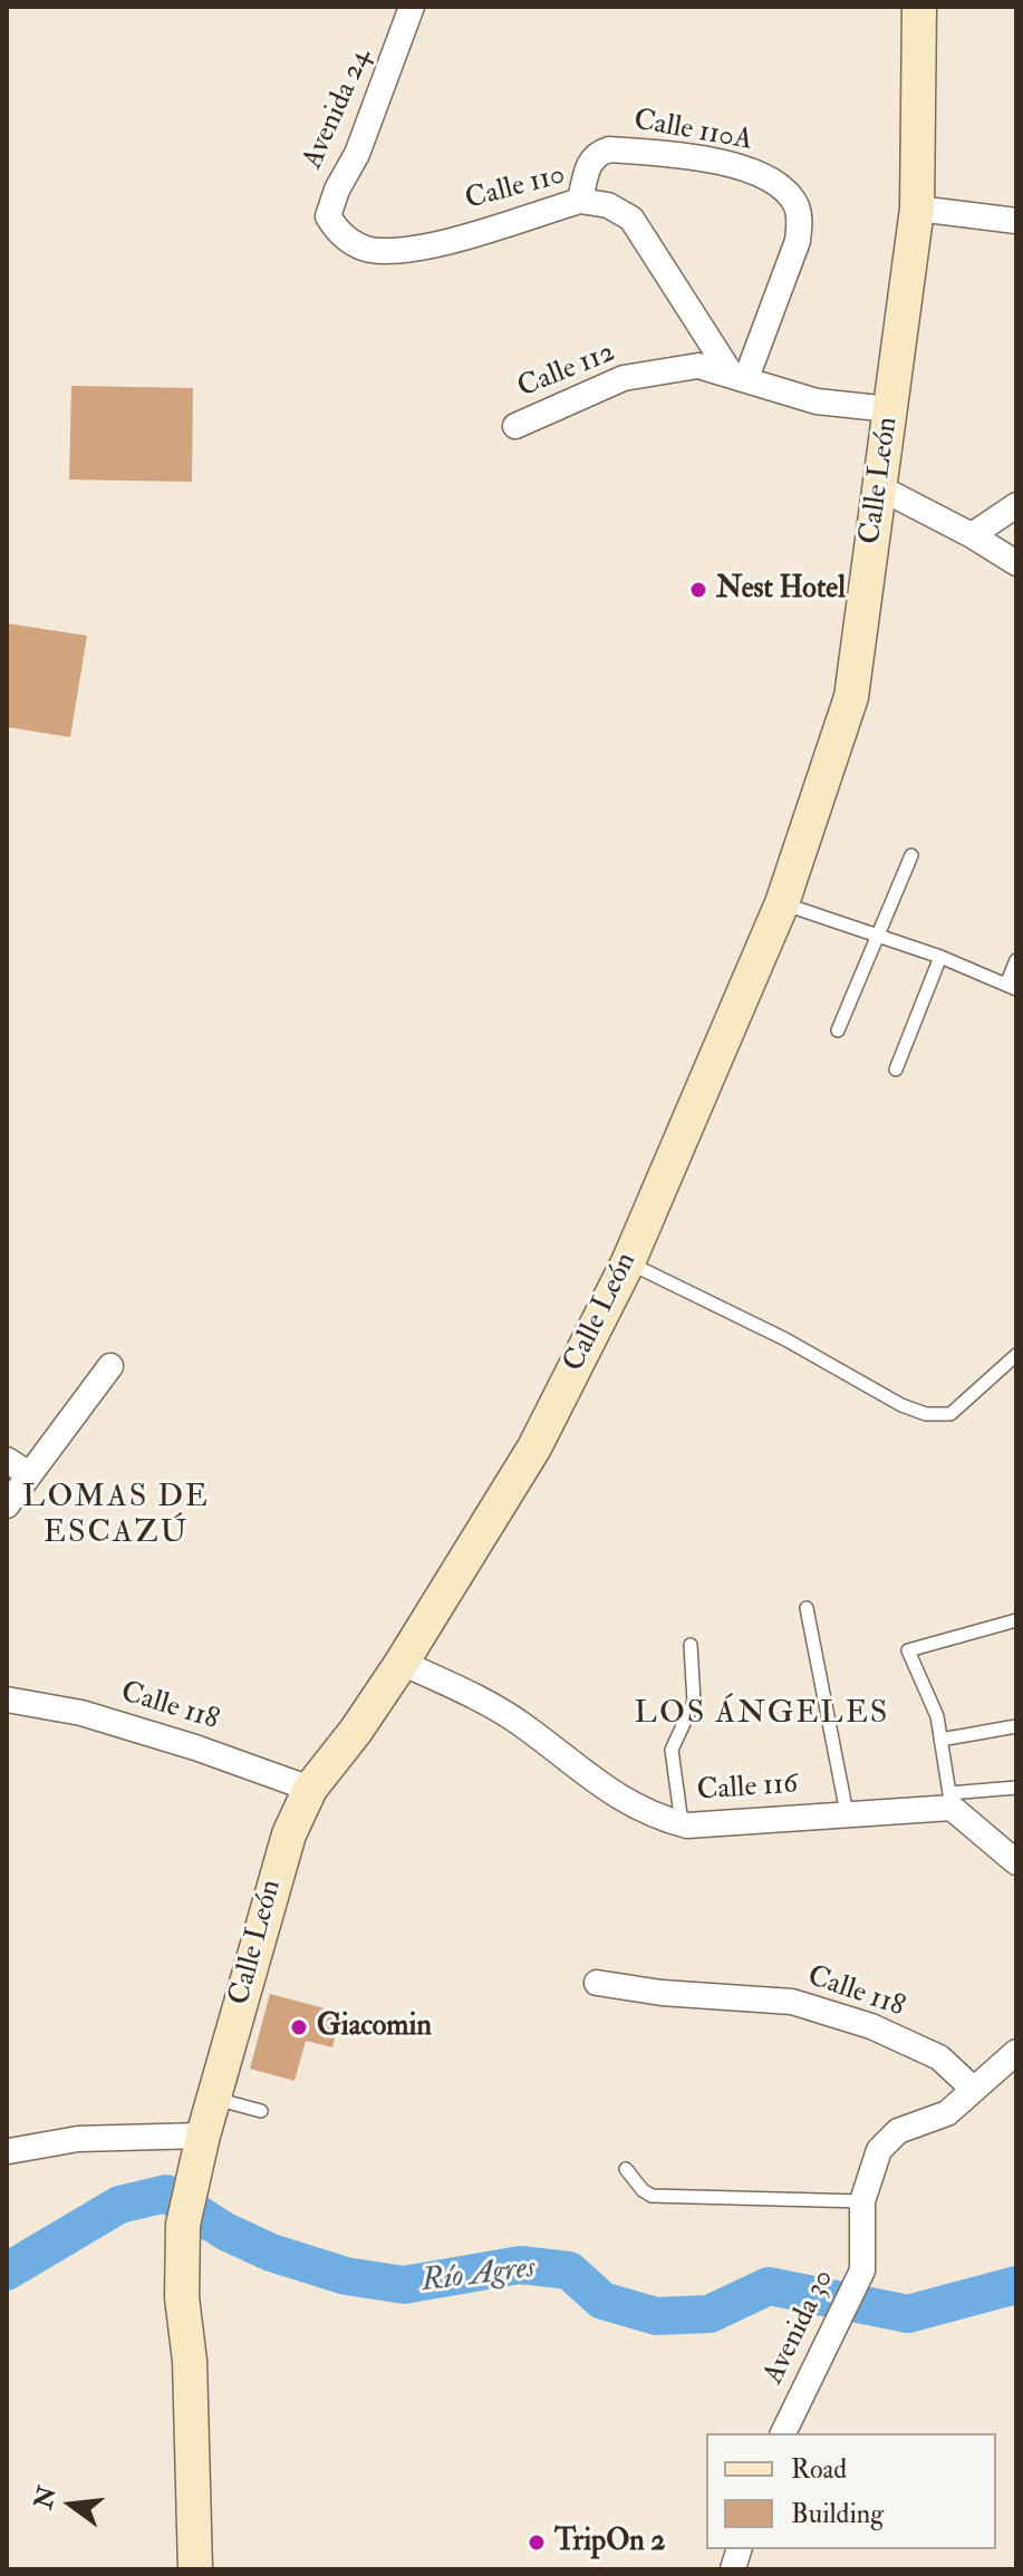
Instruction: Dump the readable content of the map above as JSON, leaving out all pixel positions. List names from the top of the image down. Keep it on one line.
{"streets":{"main road":["Calle León"],"street":["Avenida 24","Calle 110A","Calle 110","Calle 112","Calle 118","Calle 116","Avenida 30"]},"crossings":[["Avenida 24","Calle 110"],["Calle 110A","Calle 110"],["Calle 110A","Calle 112"],["Calle 110","Calle 112"],["Calle León","Calle 118"],["Calle León","Calle 116"],["Calle 118","Avenida 30"]],"districts":["LOMAS DE ESCAZÚ","LOS ÁNGELES"],"water":["Río Agres"],"places":["Nest Hotel","Giacomin","TripOn 2"],"legend":["Road","Building"],"north":"left"}
